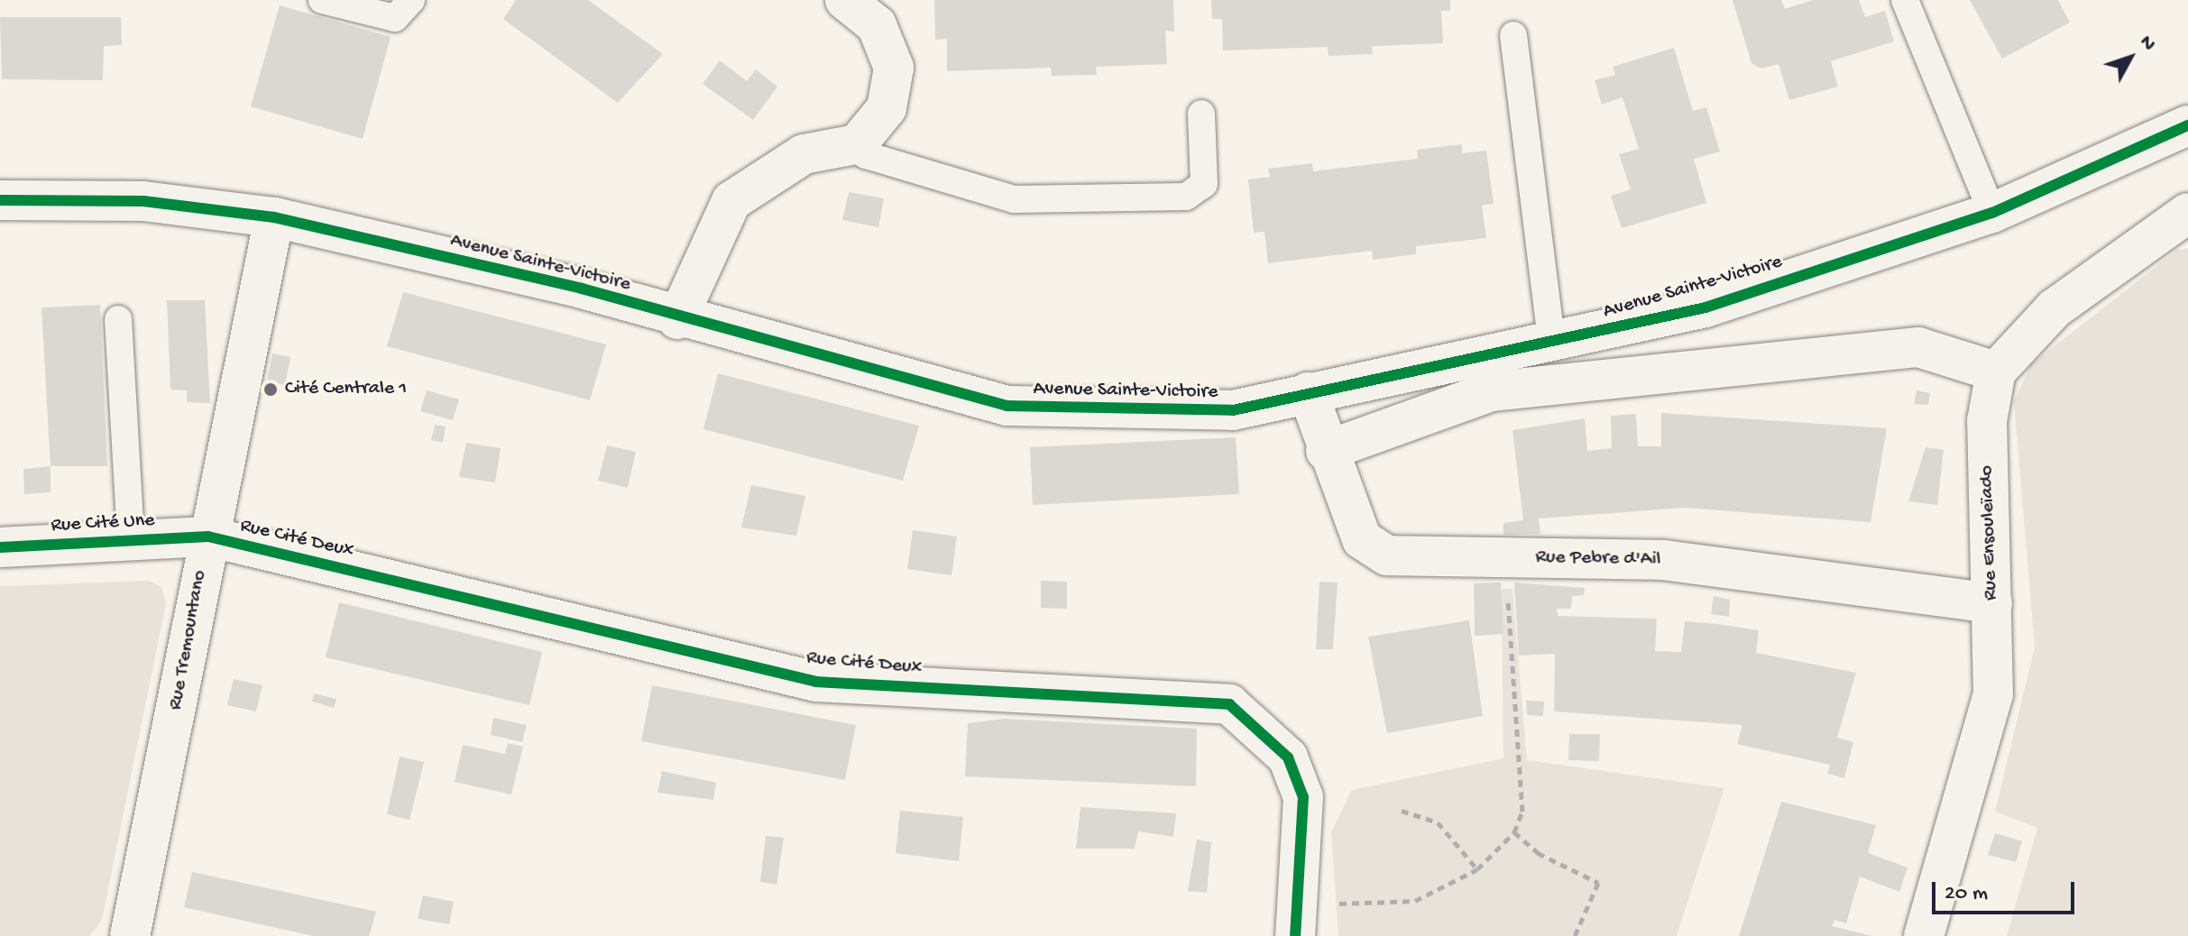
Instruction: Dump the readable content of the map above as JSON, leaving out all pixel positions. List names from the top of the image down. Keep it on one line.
{"streets":{"street":["Avenue Sainte-Victoire","Rue Cité Une","Rue Ensouleïado","Rue Cité Deux","Rue Pebre d'Ail","Rue Tremountano"]},"crossings":[["Avenue Sainte-Victoire","Rue Pebre d'Ail"],["Avenue Sainte-Victoire","Rue Tremountano"],["Rue Cité Une","Rue Cité Deux"],["Rue Cité Une","Rue Tremountano"],["Rue Ensouleïado","Rue Pebre d'Ail"],["Rue Cité Deux","Rue Tremountano"]],"places":["Cité Centrale 1"],"scale_bar":"20 m","north":"top right"}
